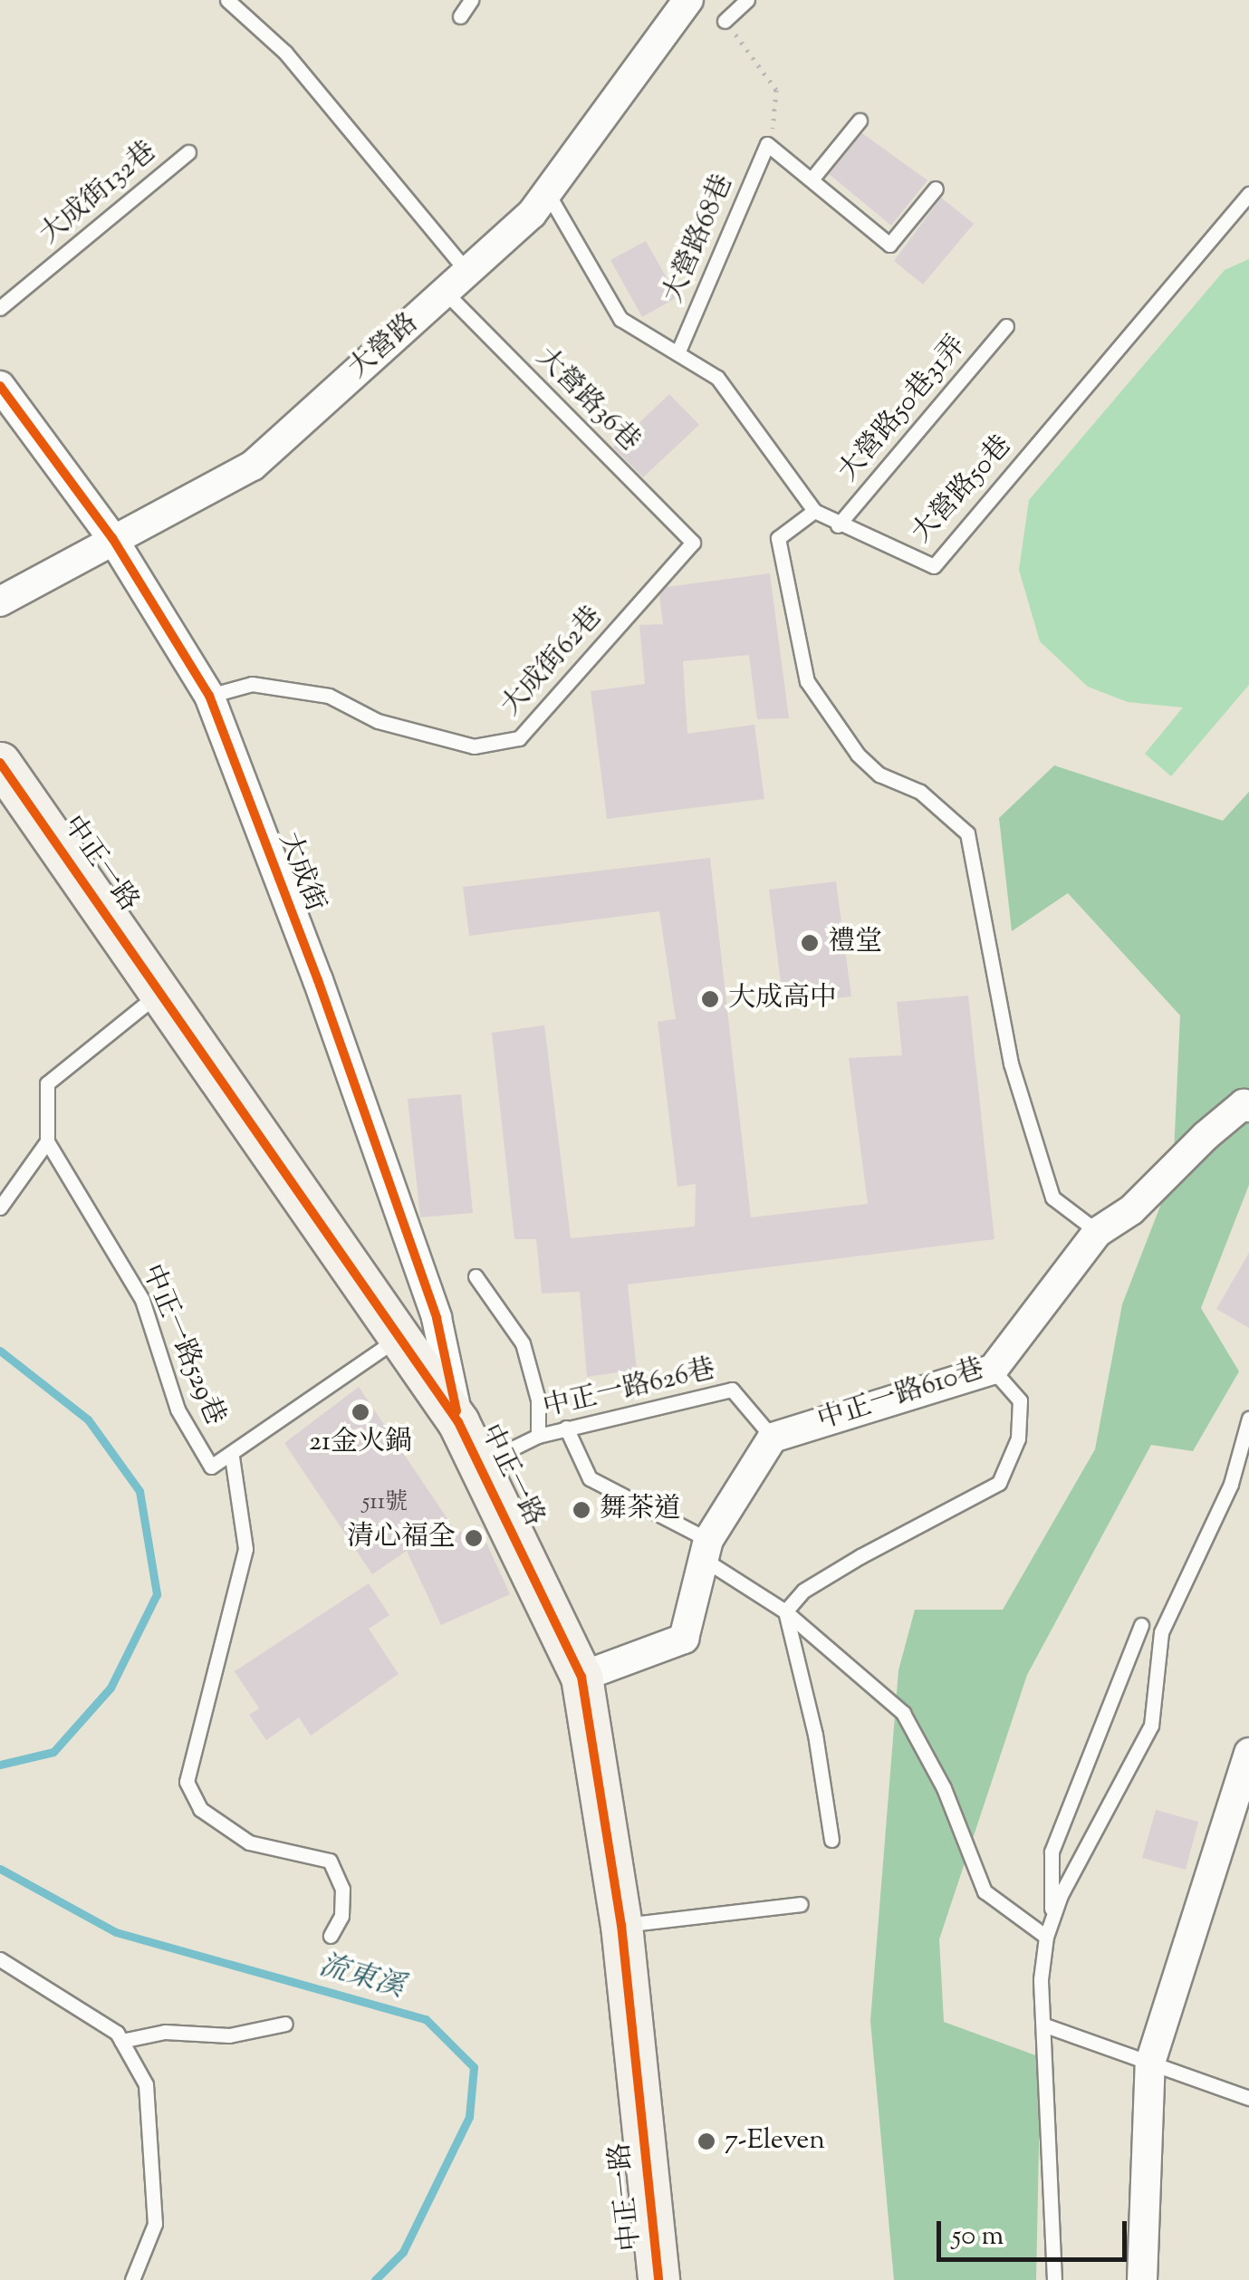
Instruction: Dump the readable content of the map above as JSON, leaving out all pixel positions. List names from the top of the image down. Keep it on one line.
{"streets":{"main road":["中正一路"],"street":["大營路","大成街","中正一路610巷"],"lane":["大成街132巷","大營路68巷","大營路36巷","大營路50巷31弄","大營路50巷","大成街62巷","中正一路529巷","中正一路626巷"]},"crossings":[["大營路68巷","大營路50巷"],["大營路","大營路36巷"],["大營路","大營路50巷"],["大營路","大成街"],["大營路36巷","大成街62巷"],["大營路50巷31弄","大營路50巷"],["大成街62巷","大成街"],["中正一路","大成街"],["中正一路","中正一路529巷"],["中正一路","中正一路626巷"],["中正一路626巷","中正一路610巷"]],"water":["流東溪"],"places":["禮堂","大成高中","21金火鍋","舞茶道","清心福全","7-Eleven"],"house_numbers":["511號"],"scale_bar":"50 m"}
